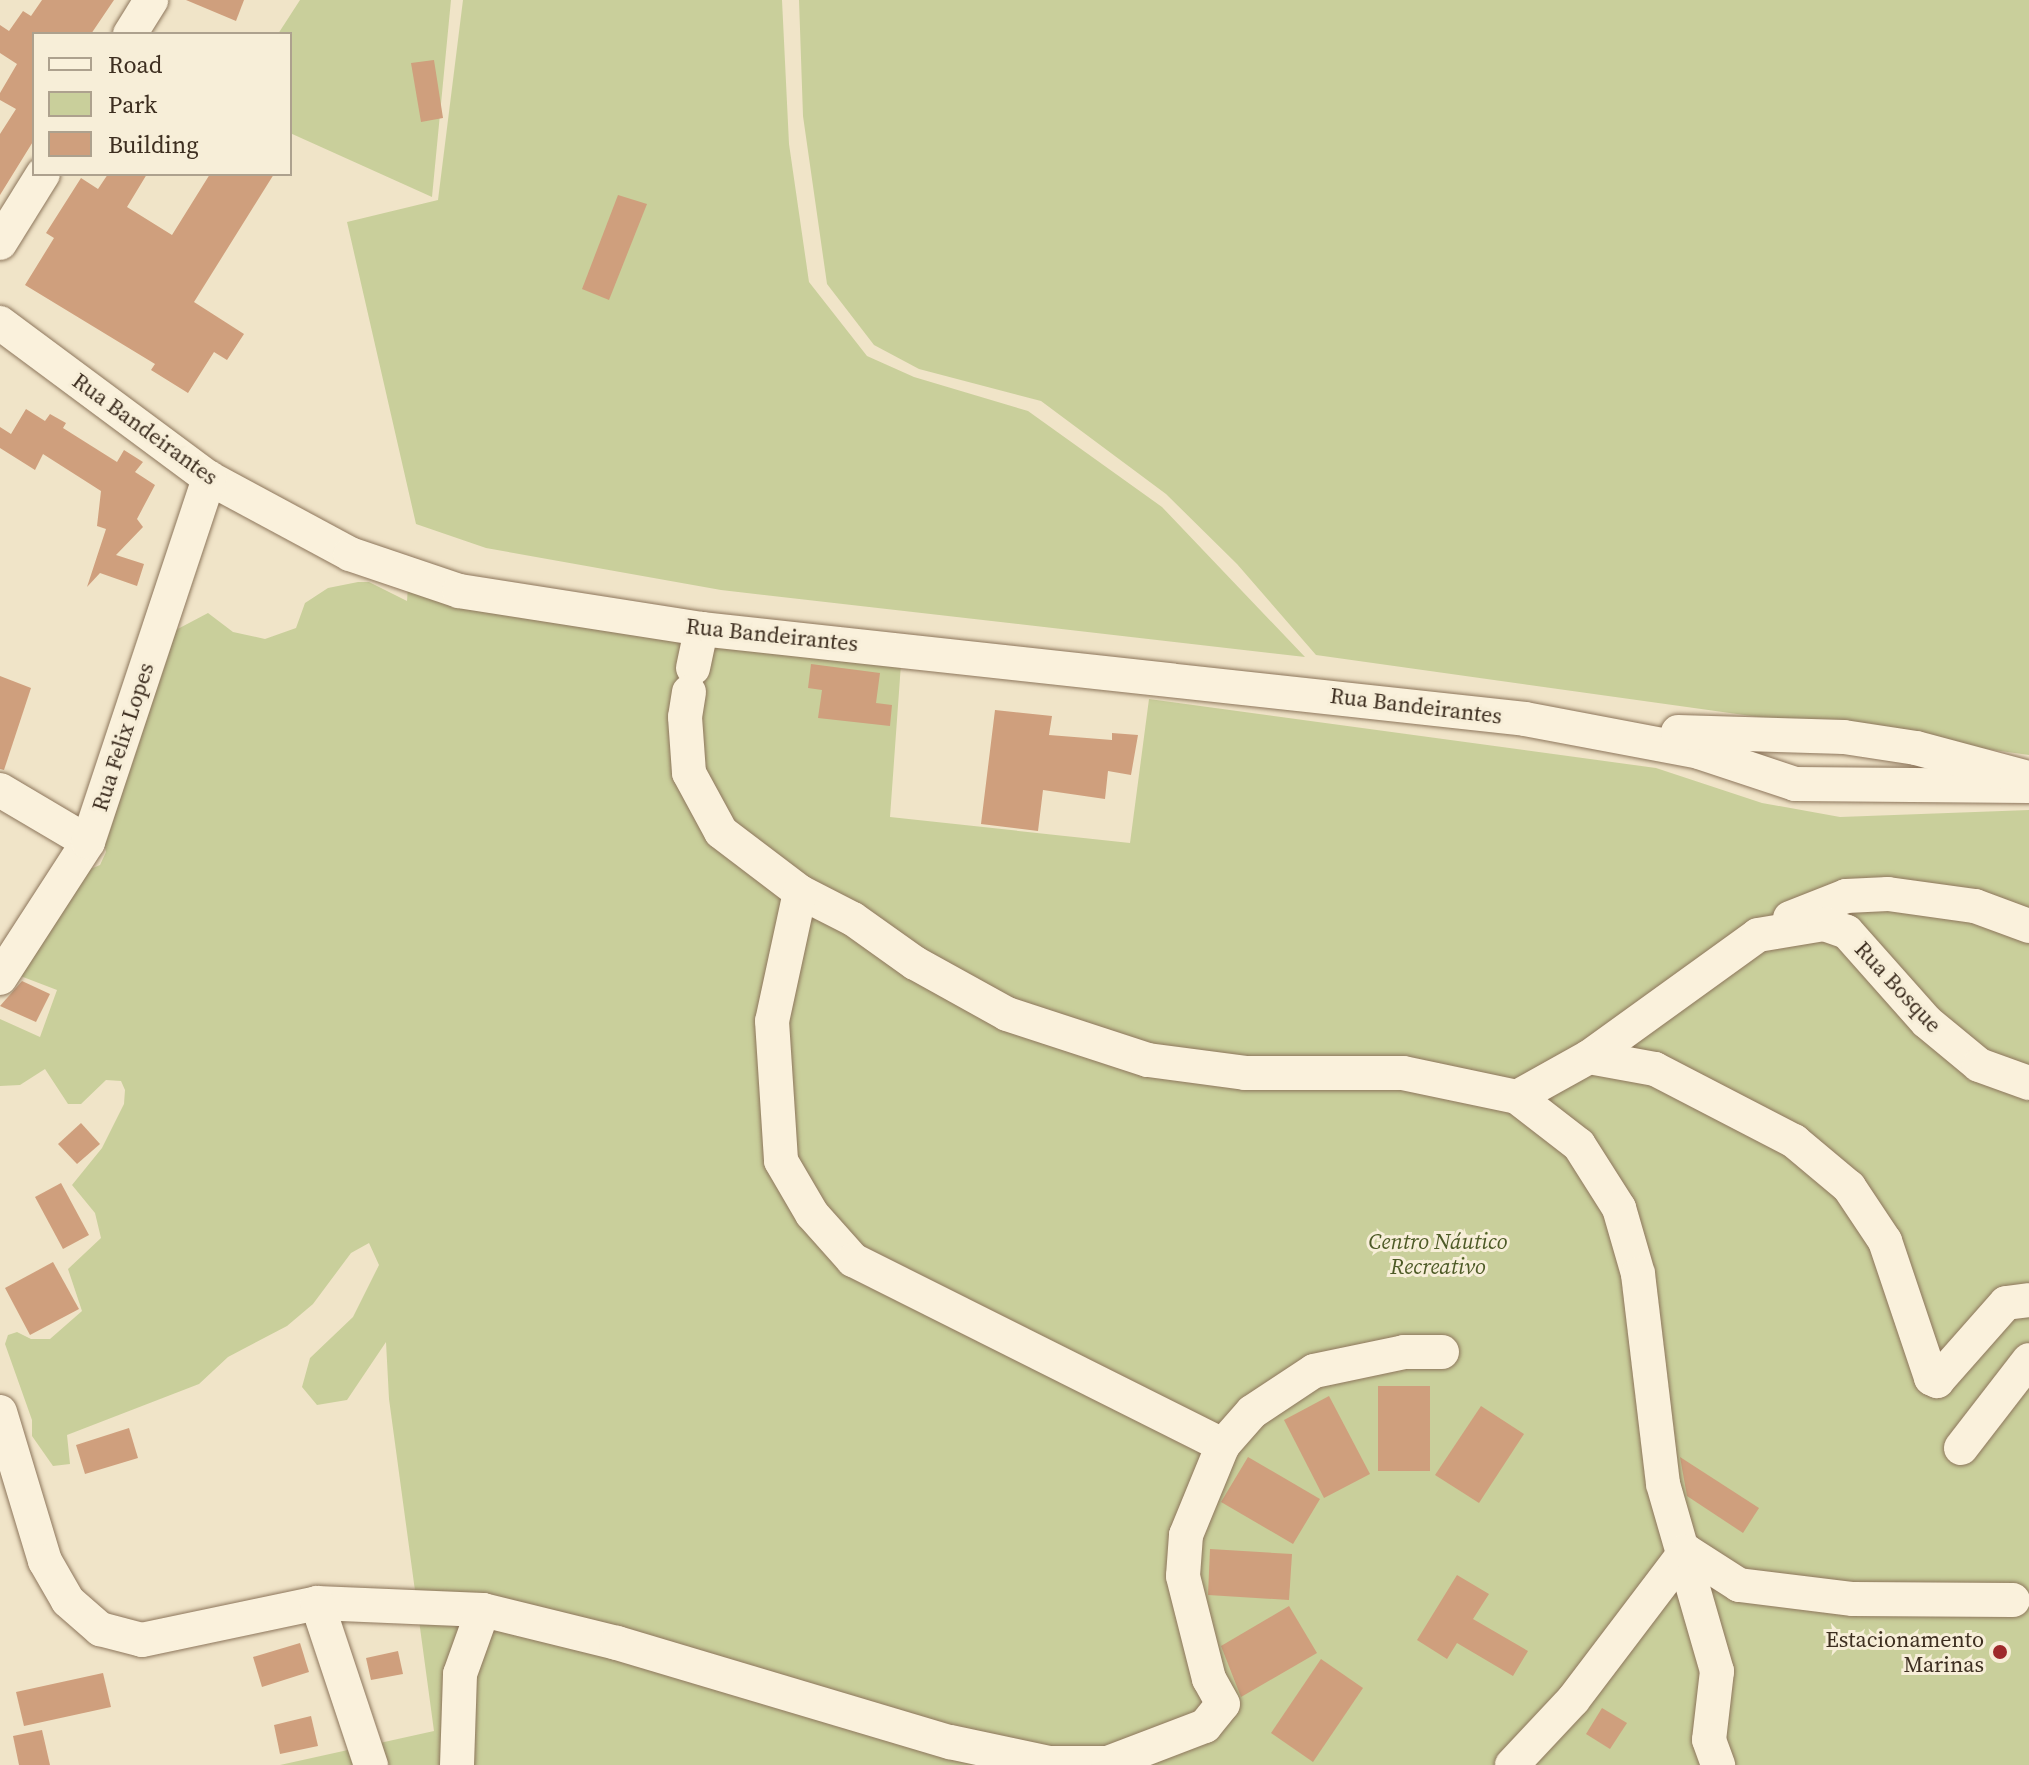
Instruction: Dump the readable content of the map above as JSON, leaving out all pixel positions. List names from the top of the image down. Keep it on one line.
{"streets":{"street":["Rua Bandeirantes","Rua Felix Lopes","Rua Bosque"]},"crossings":[["Rua Bandeirantes","Rua Felix Lopes"]],"parks":["Centro Náutico Recreativo"],"places":["Estacionamento Marinas"],"legend":["Road","Park","Building"]}
